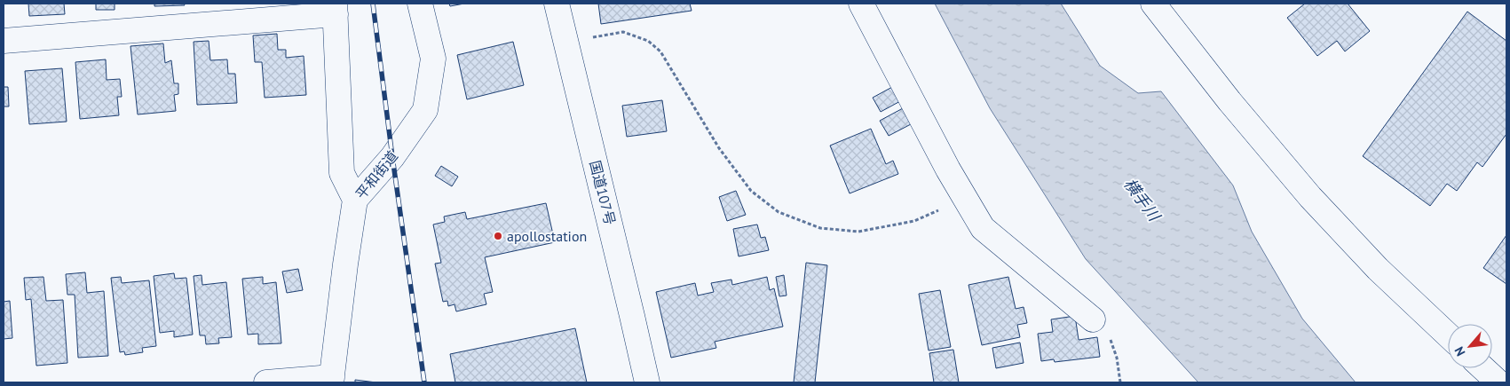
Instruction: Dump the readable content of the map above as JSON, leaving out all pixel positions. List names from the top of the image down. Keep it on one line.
{"streets":{"main road":["平和街道","国道107号"]},"water":["横手川"],"places":["apollostation"],"north":"bottom left"}
